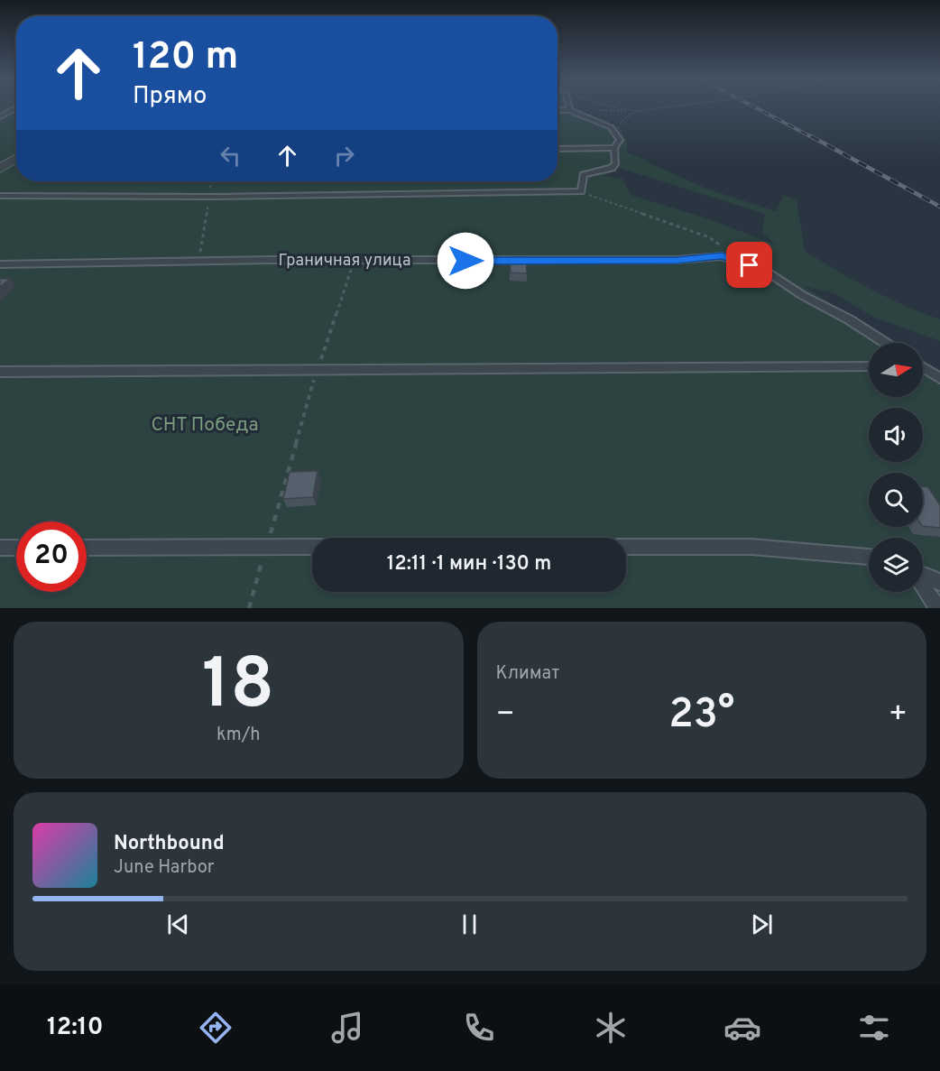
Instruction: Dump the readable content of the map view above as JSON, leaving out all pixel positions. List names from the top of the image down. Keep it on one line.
{"streets":{"lane":["Граничная улица"]},"parks":["СНТ Победа"],"north":"right","page":{"turn":["120 m","Прямо"],"limit":"20","trip":"12:11 · 1 мин · 130 m","tile":[["18","km/h"],"Климат"],"heat":["−","23°","+"],"song":["Northbound","June Harbor"],"tabs":"12:10"}}
